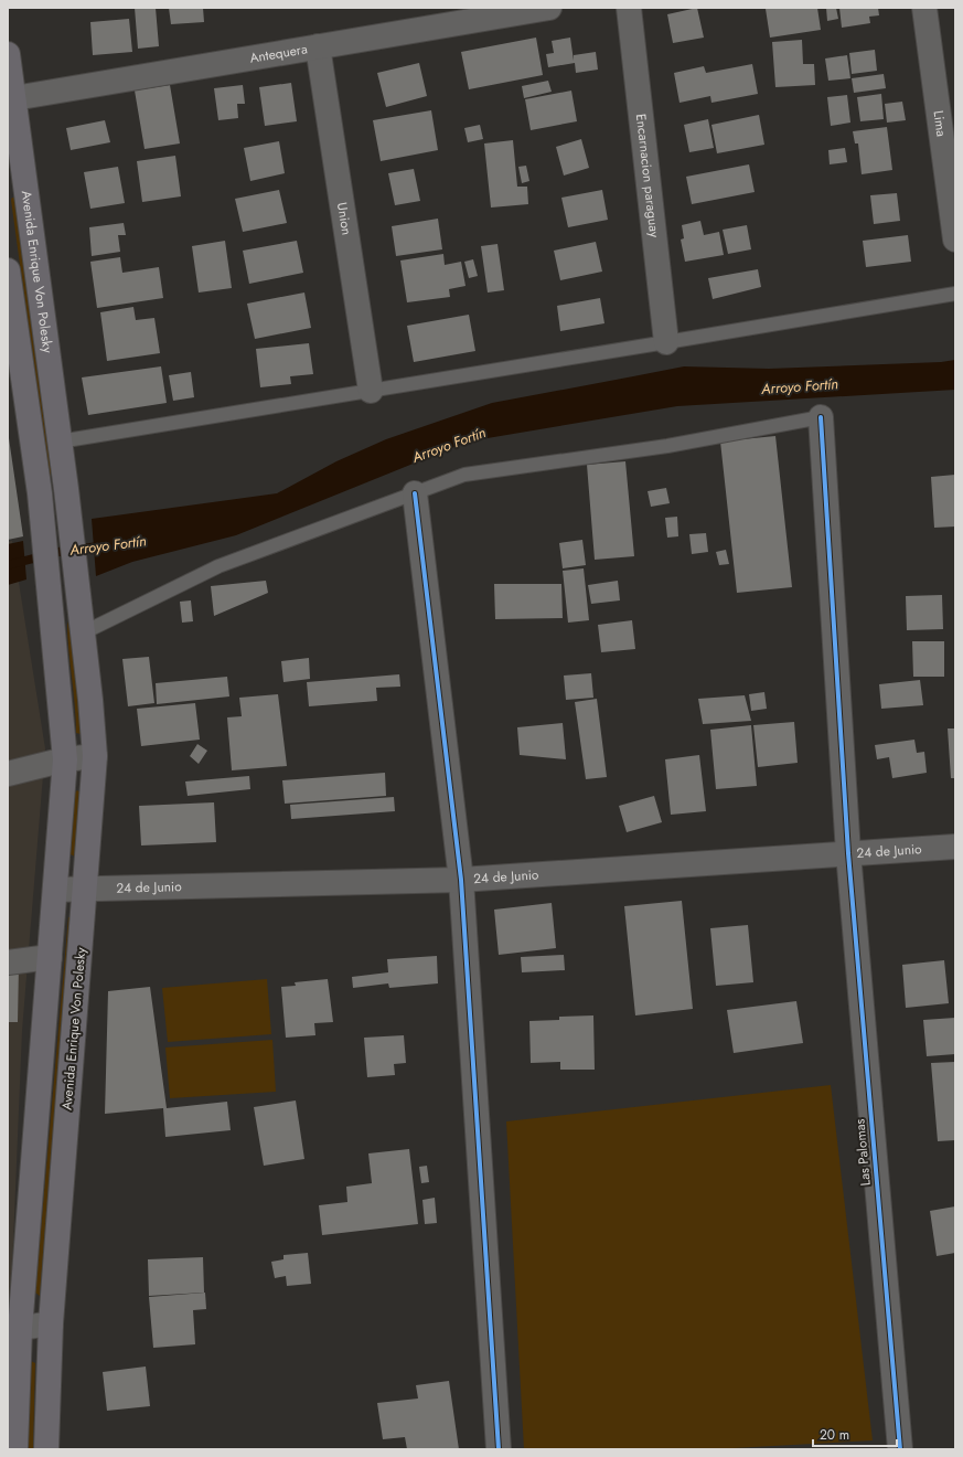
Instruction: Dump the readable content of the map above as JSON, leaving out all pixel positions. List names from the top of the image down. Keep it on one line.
{"streets":{"main road":["Avenida Enrique Von Polesky"],"street":["Antequera","Lima","Encarnacion paraguay","Union","24 de Junio","Las Palomas"]},"crossings":[["Antequera","Union"],["Antequera","Avenida Enrique Von Polesky"],["Avenida Enrique Von Polesky","24 de Junio"],["24 de Junio","Las Palomas"]],"water":["Arroyo Fortín"],"scale_bar":"20 m"}
